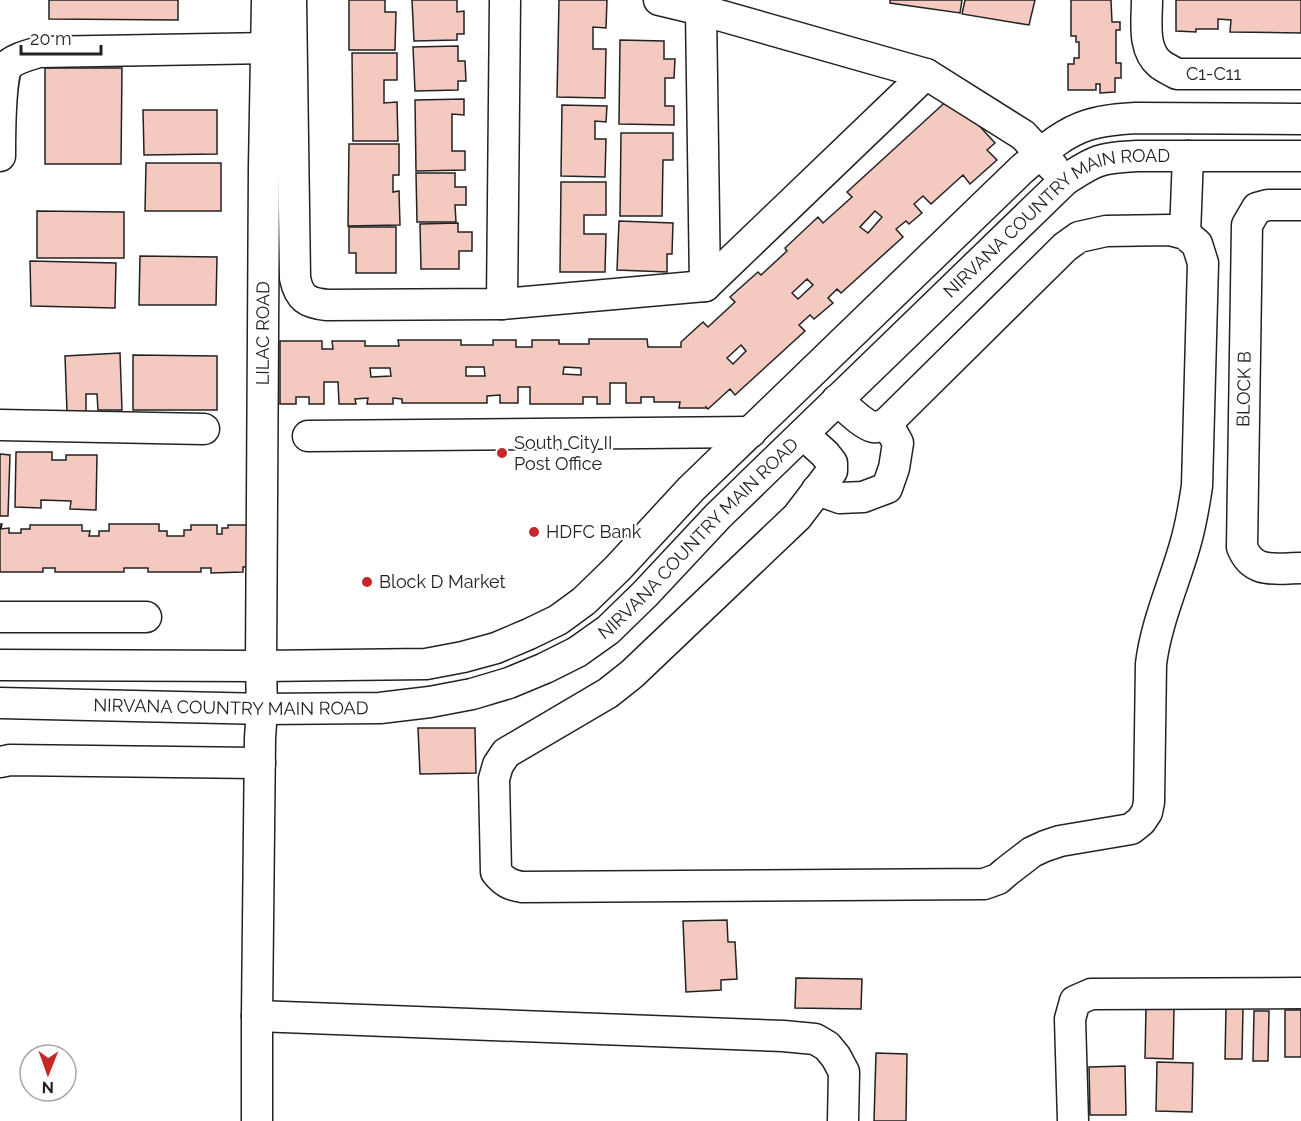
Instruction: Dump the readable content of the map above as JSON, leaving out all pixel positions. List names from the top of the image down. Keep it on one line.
{"streets":{"street":["C1-C11","NIRVANA COUNTRY MAIN ROAD","LILAC ROAD","BLOCK B"]},"crossings":[["NIRVANA COUNTRY MAIN ROAD","LILAC ROAD"]],"places":["South City II Post Office","HDFC Bank","Block D Market"],"scale_bar":"20 m","north":"bottom"}
